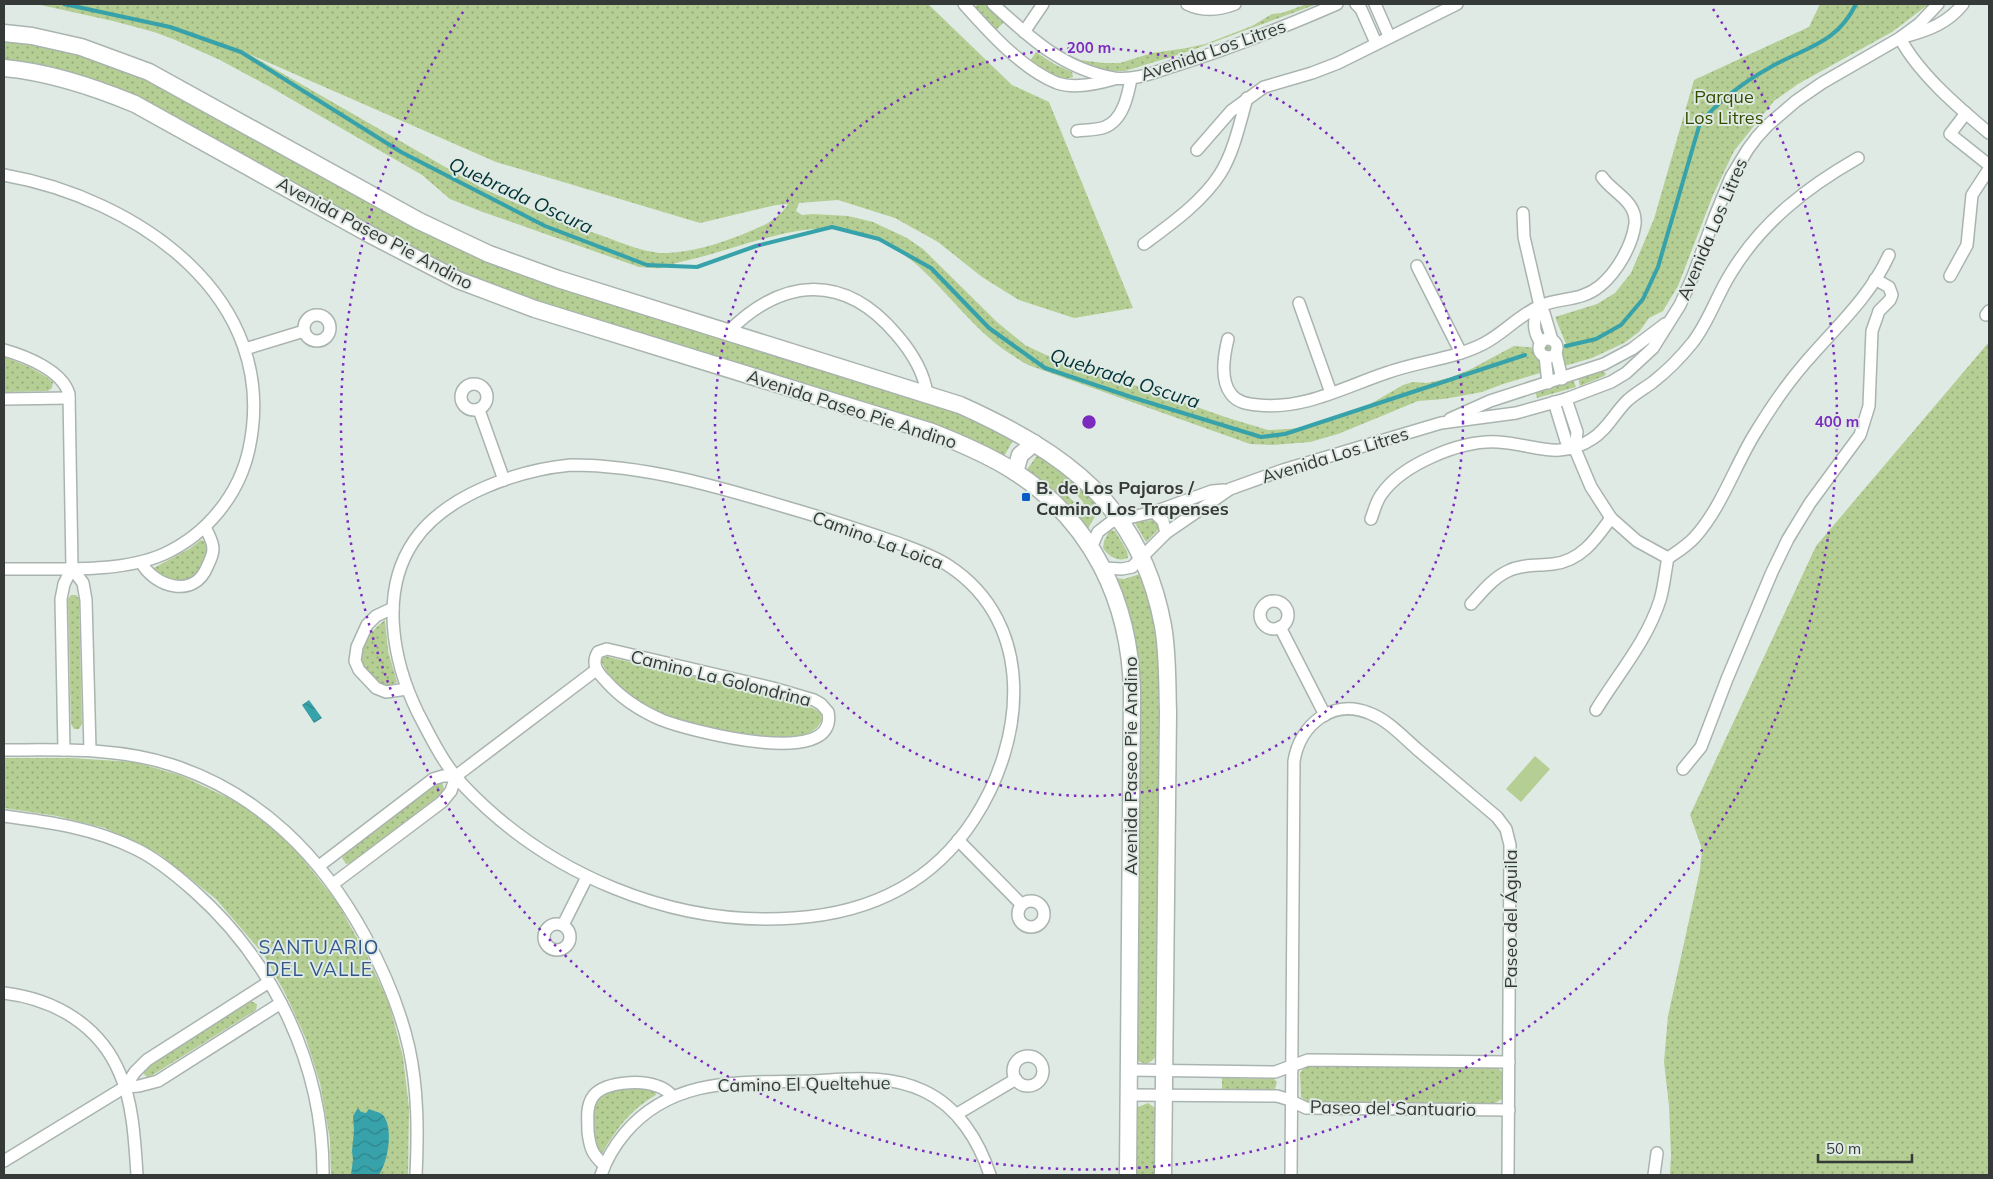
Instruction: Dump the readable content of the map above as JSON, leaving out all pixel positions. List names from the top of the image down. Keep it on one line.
{"streets":{"main road":["Avenida Paseo Pie Andino"],"street":["Avenida Los Litres","Camino La Loica","Camino La Golondrina","Paseo del Águila","Camino El Queltehue","Paseo del Santuario"]},"crossings":[["Avenida Los Litres","Avenida Paseo Pie Andino"],["Avenida Paseo Pie Andino","Paseo del Santuario"],["Paseo del Águila","Paseo del Santuario"]],"districts":["SANTUARIO DEL VALLE"],"water":["Quebrada Oscura"],"parks":["Parque Los Litres"],"places":{"transit":["B. de Los Pajaros / Camino Los Trapenses"]},"scale_bar":"50 m","rings":["200 m","400 m"]}
